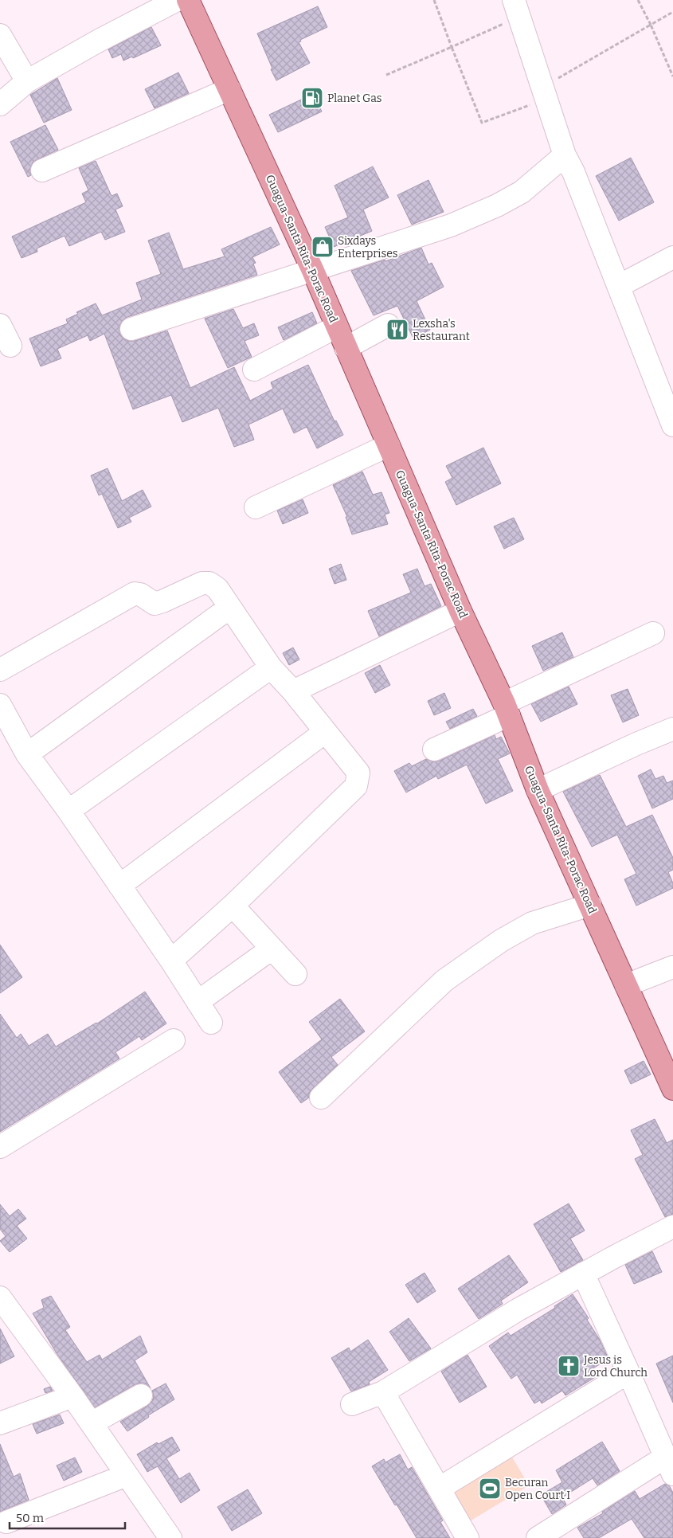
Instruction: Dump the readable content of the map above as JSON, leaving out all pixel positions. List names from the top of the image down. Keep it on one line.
{"streets":{"main road":["Guagua-Santa Rita-Porac Road"]},"places":{"fuel station":["Planet Gas"],"shop":["Sixdays Enterprises"],"restaurant":["Lexsha's Restaurant"],"church":["Jesus is Lord Church"],"sports":["Becuran Open Court I"]},"scale_bar":"50 m"}
